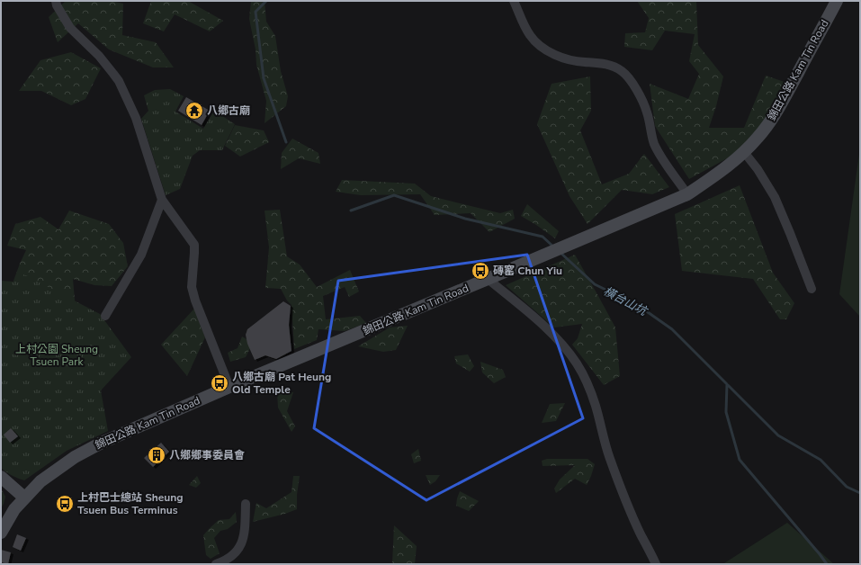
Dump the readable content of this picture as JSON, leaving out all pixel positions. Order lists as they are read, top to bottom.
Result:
{
  "streets": {
    "main road": ["錦田公路 Kam Tin Road"]
  },
  "water": ["橫台山坑"],
  "parks": ["上村公園 Sheung Tsuen Park"],
  "places": {
    "temple": ["八鄉古廟"],
    "bus stop": ["磚窰 Chun Yiu", "八鄉古廟 Pat Heung Old Temple", "上村巴士總站 Sheung Tsuen Bus Terminus"],
    "building": ["八鄉鄉事委員會"]
  }
}
